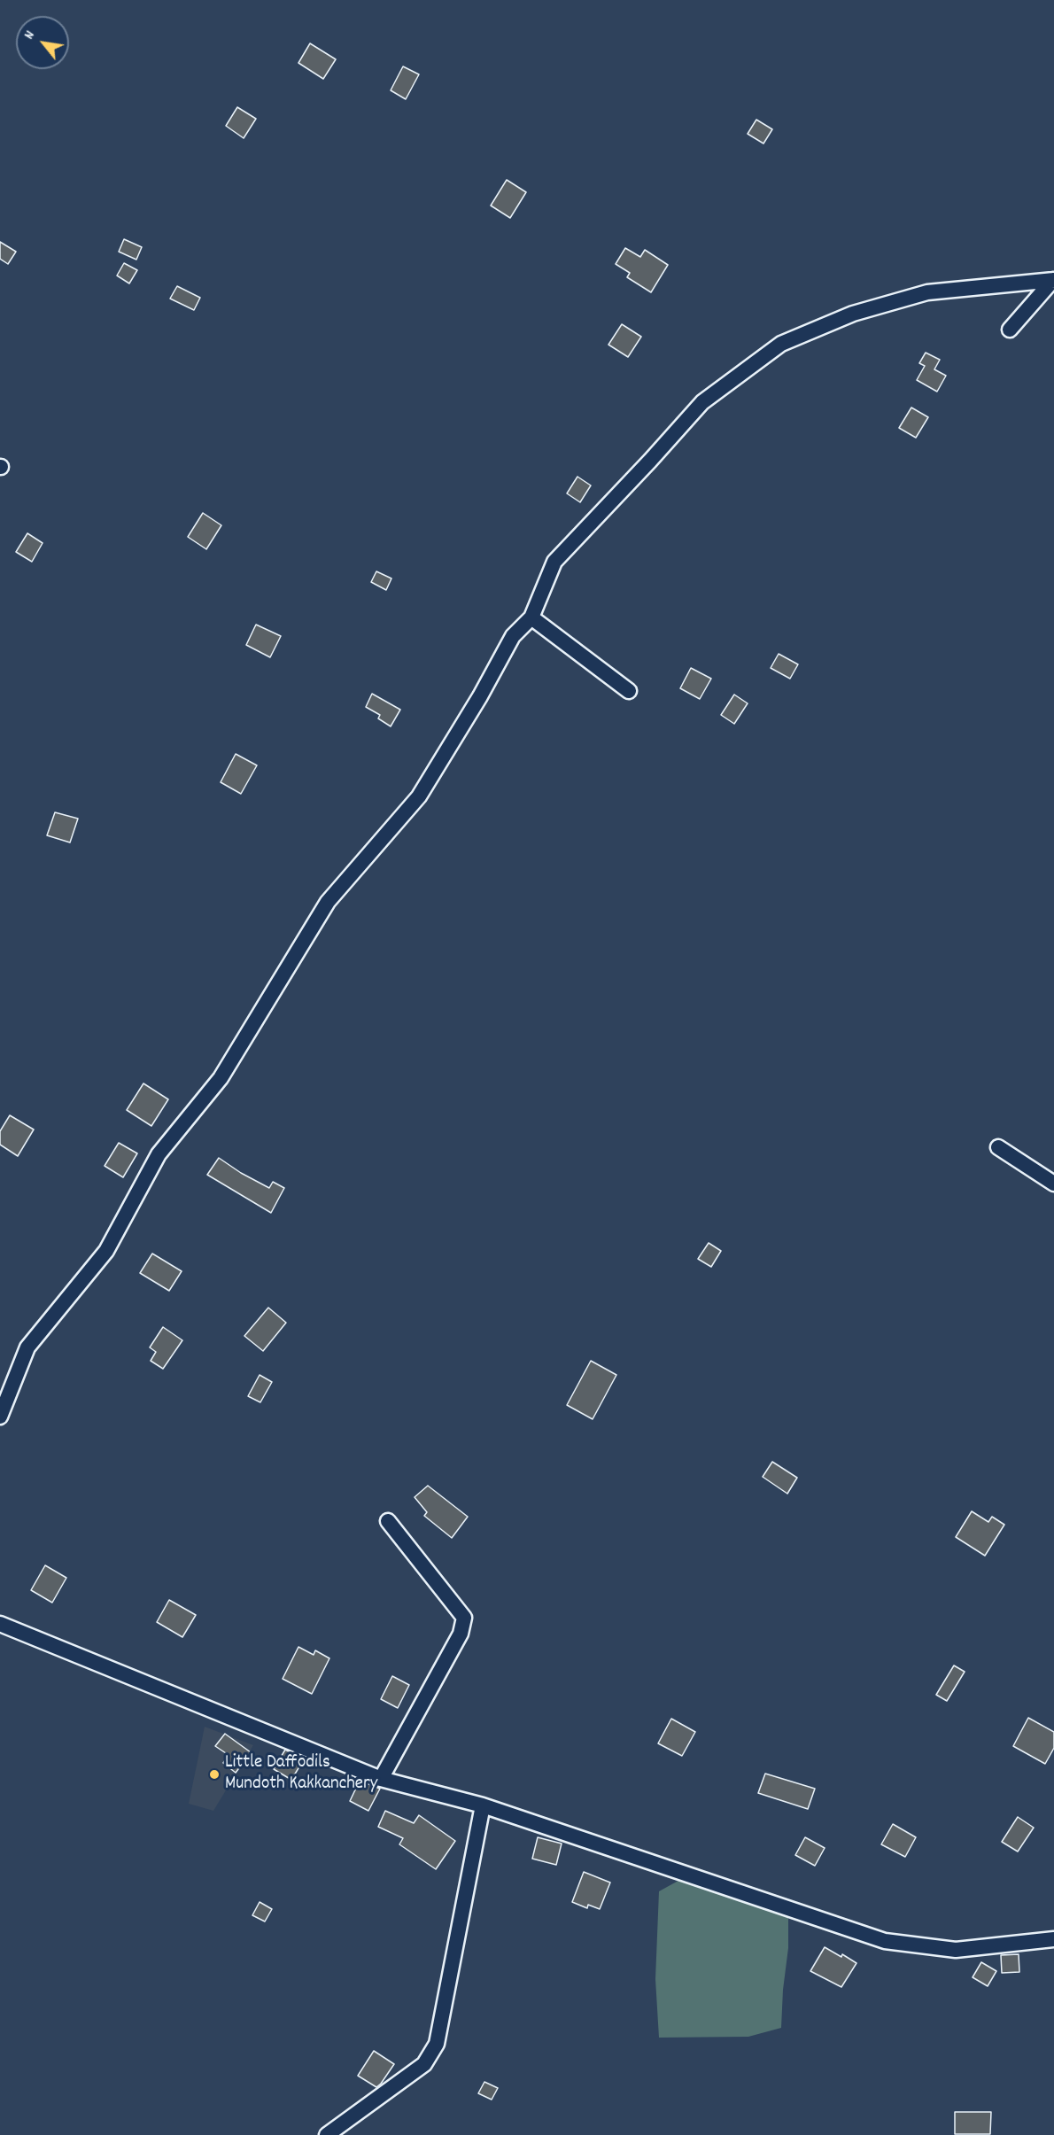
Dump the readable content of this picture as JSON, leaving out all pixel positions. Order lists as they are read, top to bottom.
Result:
{
  "places": ["Little Daffodils Mundoth Kakkanchery"],
  "north": "top left"
}
